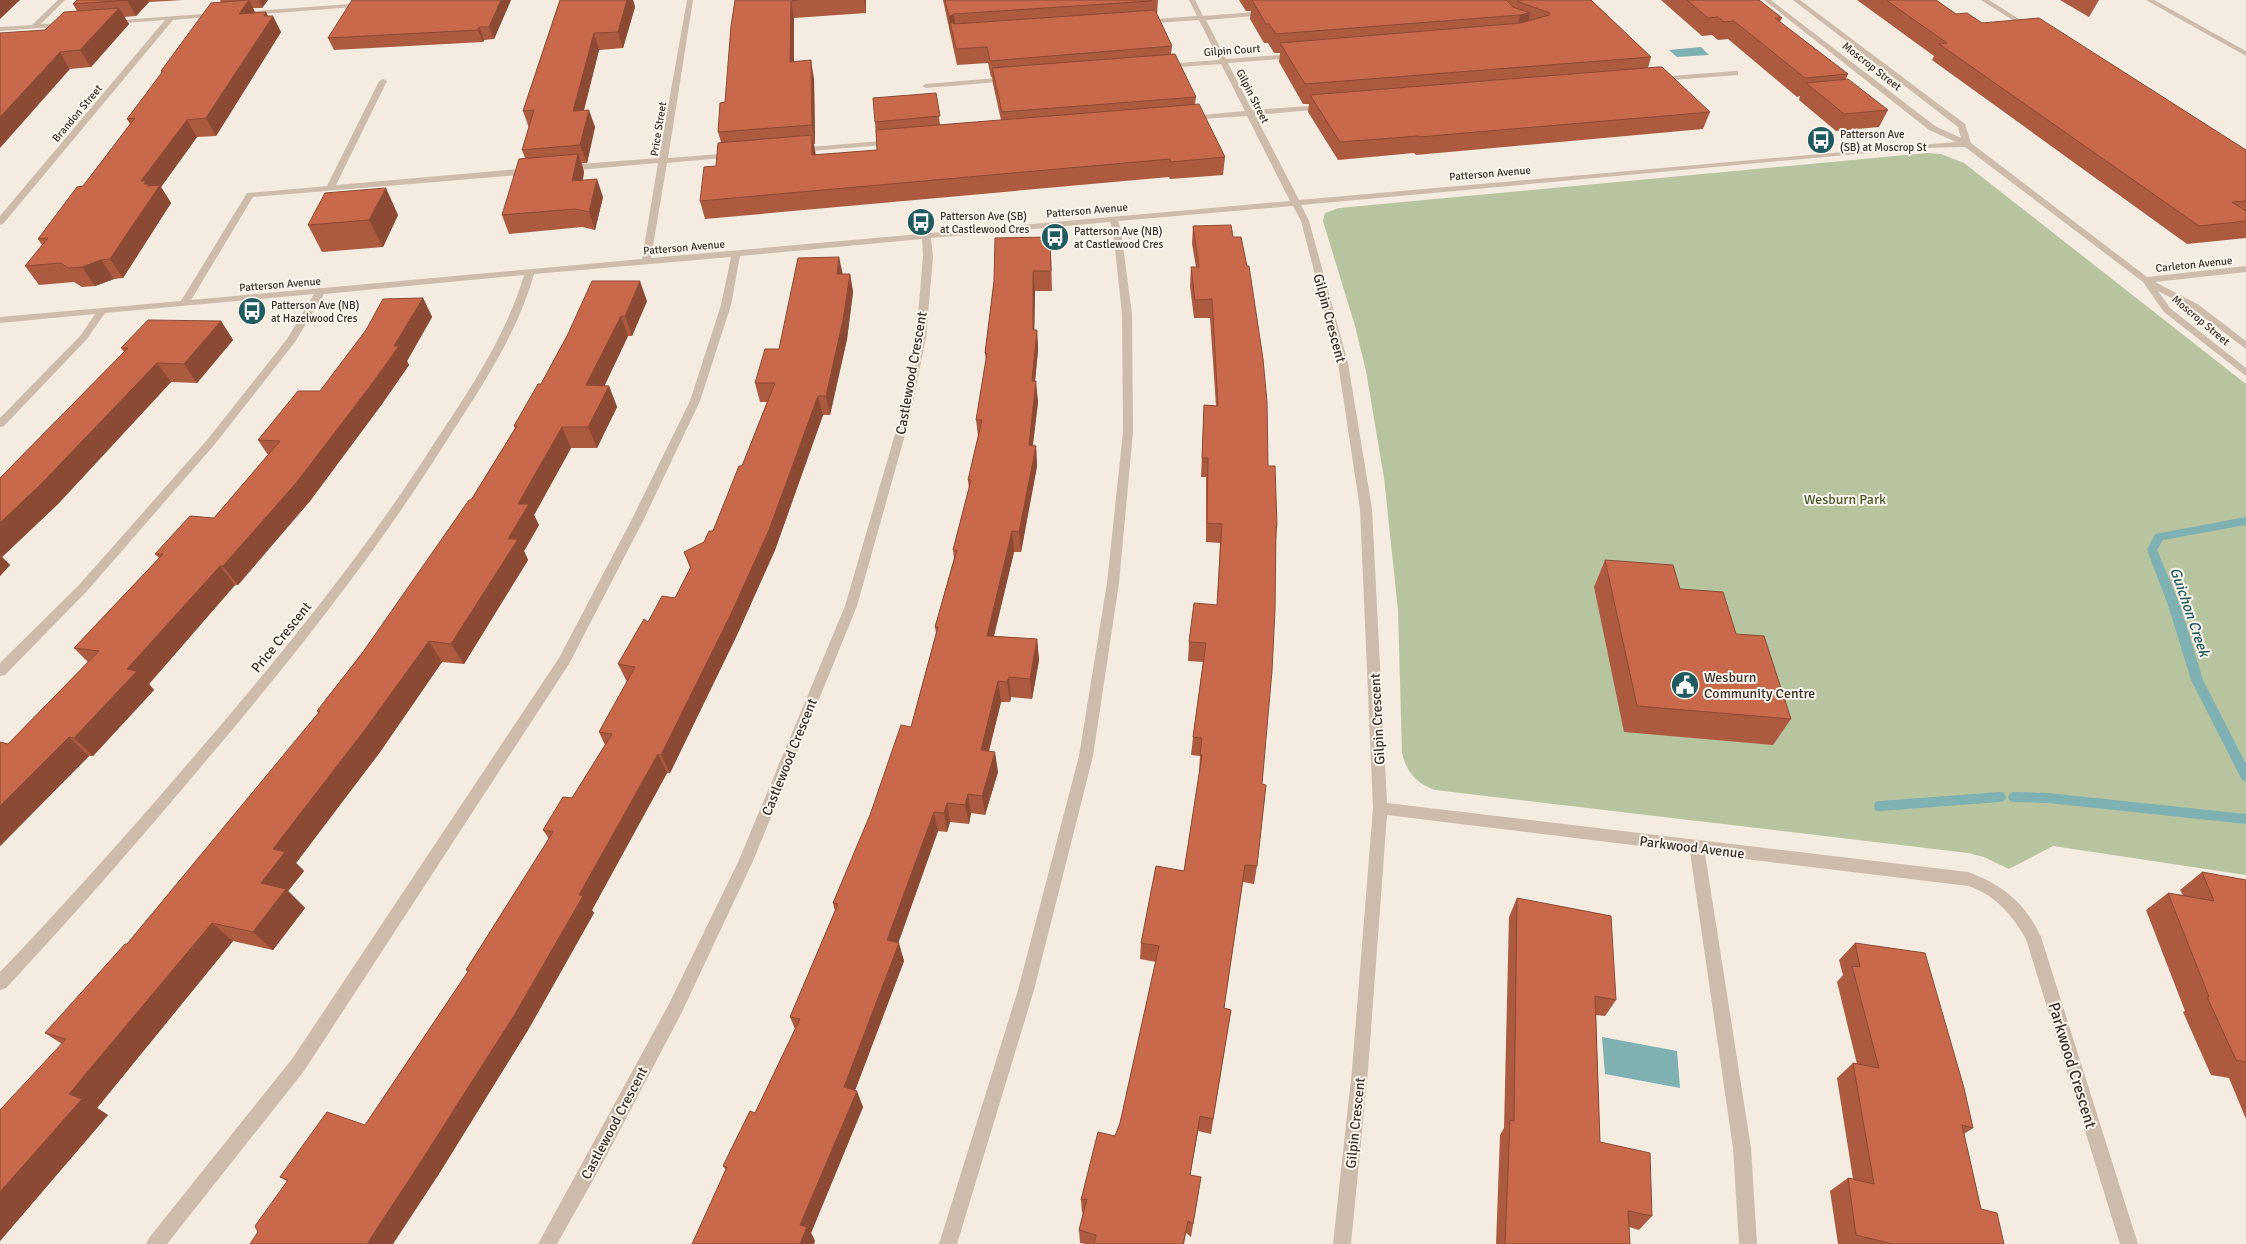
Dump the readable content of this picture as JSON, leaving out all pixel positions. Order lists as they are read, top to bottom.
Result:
{
  "streets": {
    "street": [
      "Gilpin Court",
      "Moscrop Street",
      "Gilpin Street",
      "Brandon Street",
      "Price Street",
      "Patterson Avenue",
      "Carleton Avenue",
      "Gilpin Crescent",
      "Castlewood Crescent",
      "Price Crescent",
      "Parkwood Avenue",
      "Parkwood Crescent"
    ]
  },
  "crossings": [
    ["Gilpin Court", "Gilpin Street"],
    ["Moscrop Street", "Patterson Avenue"],
    ["Moscrop Street", "Carleton Avenue"],
    ["Gilpin Street", "Patterson Avenue"],
    ["Gilpin Street", "Gilpin Crescent"],
    ["Price Street", "Patterson Avenue"],
    ["Patterson Avenue", "Gilpin Crescent"],
    ["Patterson Avenue", "Castlewood Crescent"],
    ["Patterson Avenue", "Price Crescent"],
    ["Gilpin Crescent", "Parkwood Avenue"],
    ["Parkwood Avenue", "Parkwood Crescent"]
  ],
  "water": ["Guichon Creek"],
  "parks": ["Wesburn Park"],
  "places": {
    "bus stop": [
      "Patterson Ave (SB) at Moscrop St",
      "Patterson Ave (SB) at Castlewood Cres",
      "Patterson Ave (NB) at Castlewood Cres",
      "Patterson Ave (NB) at Hazelwood Cres"
    ],
    "public building": ["Wesburn Community Centre"]
  }
}
